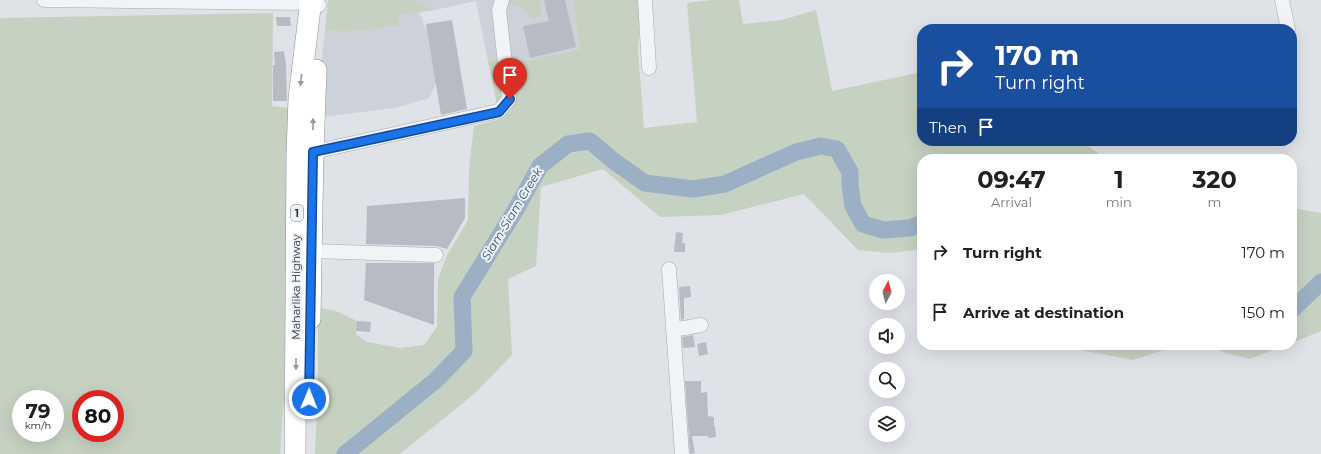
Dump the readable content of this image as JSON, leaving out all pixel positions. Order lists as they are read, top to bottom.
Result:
{
  "streets": {
    "highway": ["1", "Maharlika Highway"]
  },
  "water": ["Siam-Siam Creek"],
  "north": "top",
  "page": {
    "turn": ["170 m", "Turn right"],
    "then": "Then",
    "eta": [
      "09:47",
      "Arrival",
      "1",
      "min",
      "320",
      "m"
    ],
    "list": [
      {
        "name": "Turn right",
        "value": "170 m"
      },
      {
        "name": "Arrive at destination",
        "value": "150 m"
      }
    ],
    "speed": "79 km/h",
    "limit": "80"
  }
}
